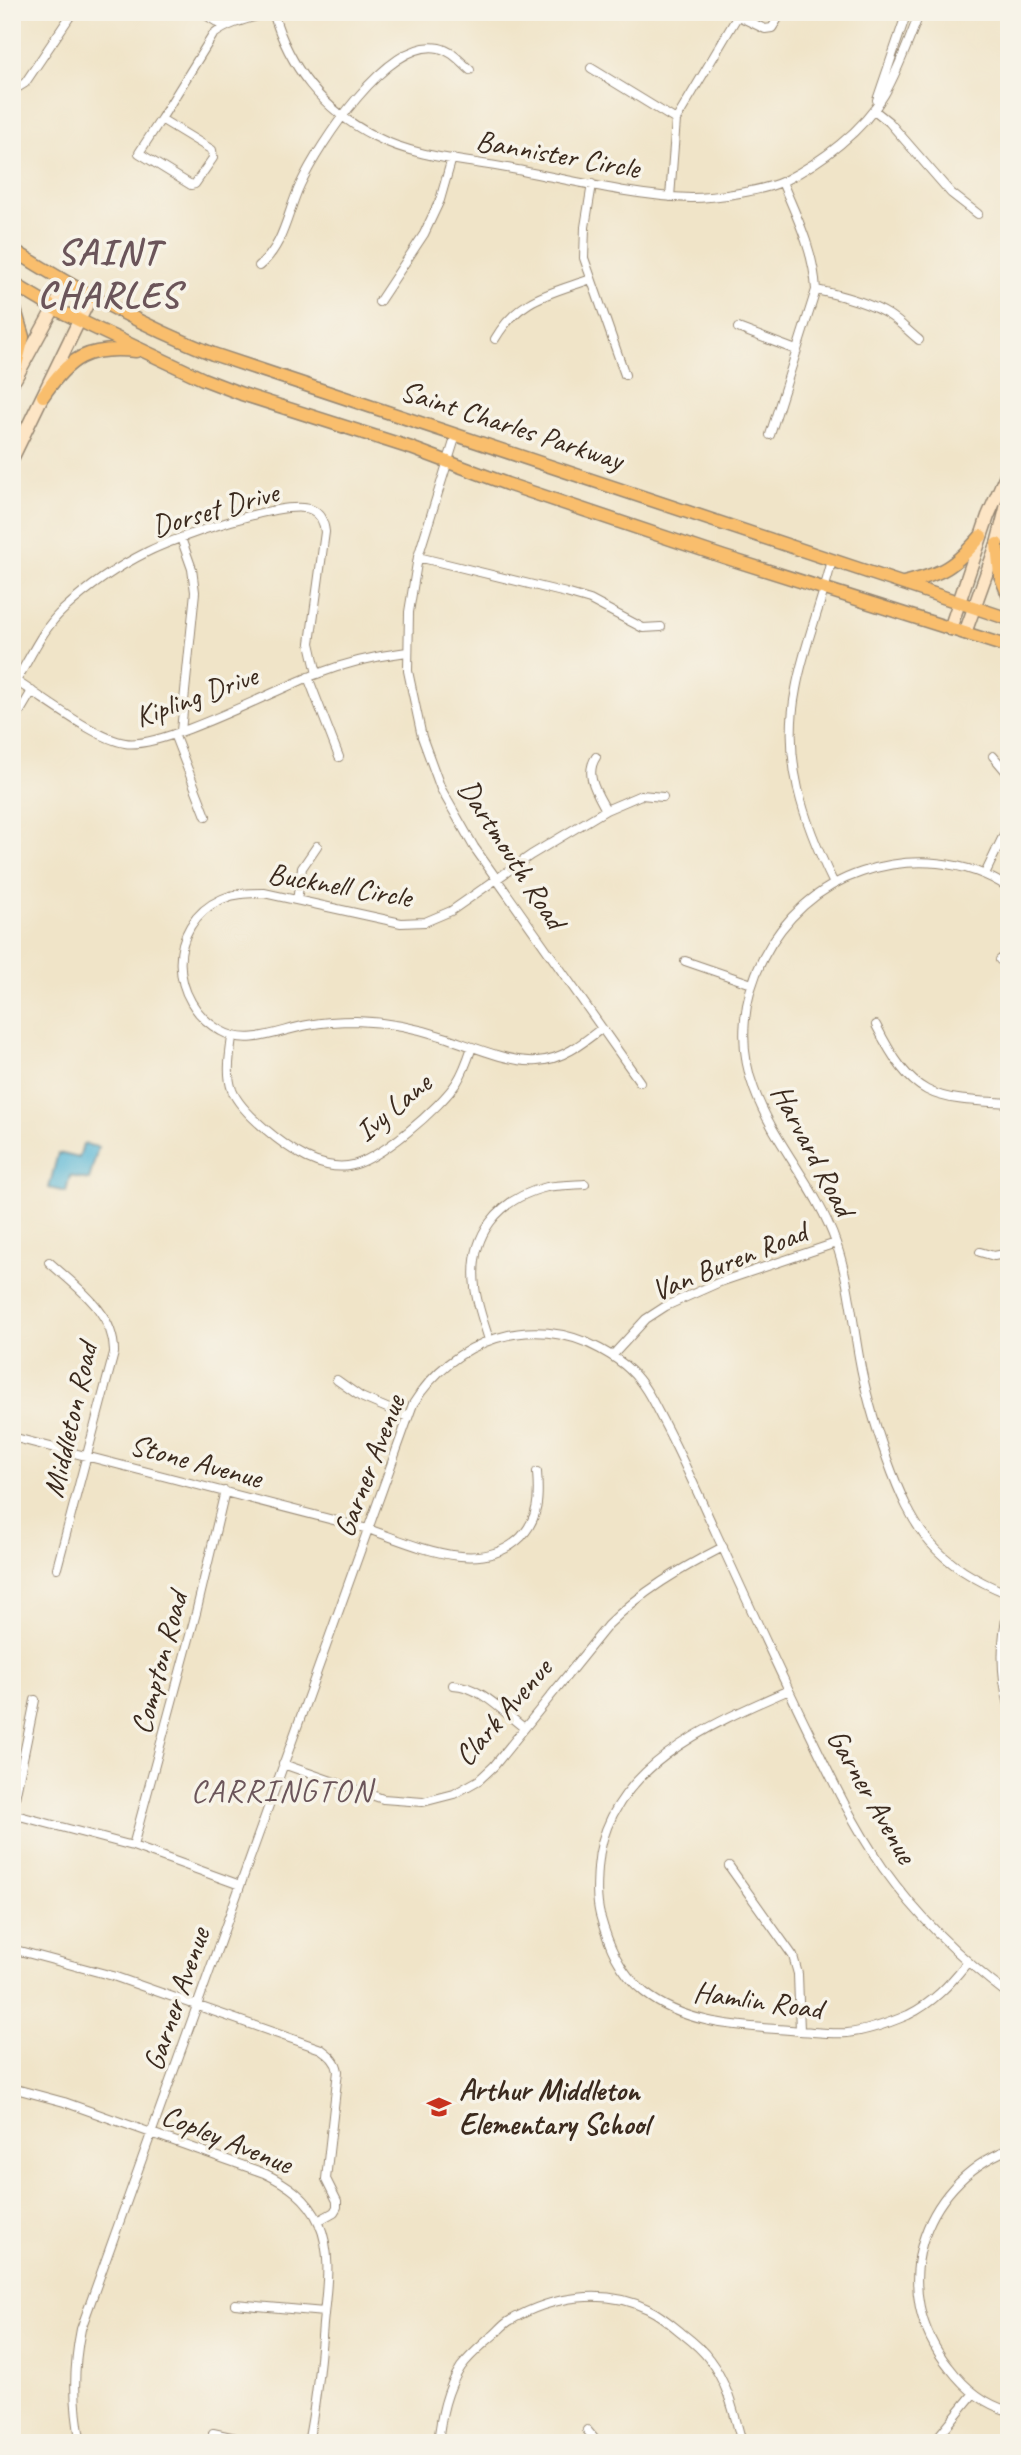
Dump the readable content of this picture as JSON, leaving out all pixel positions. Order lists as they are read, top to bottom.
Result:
{
  "streets": {
    "main road": ["Saint Charles Parkway"],
    "street": [
      "Bannister Circle",
      "Dorset Drive",
      "Kipling Drive",
      "Dartmouth Road",
      "Bucknell Circle",
      "Ivy Lane",
      "Harvard Road",
      "Van Buren Road",
      "Middleton Road",
      "Stone Avenue",
      "Garner Avenue",
      "Compton Road",
      "Clark Avenue",
      "Hamlin Road",
      "Copley Avenue"
    ]
  },
  "crossings": [
    ["Saint Charles Parkway", "Dartmouth Road"],
    ["Dorset Drive", "Kipling Drive"],
    ["Kipling Drive", "Dartmouth Road"],
    ["Dartmouth Road", "Bucknell Circle"],
    ["Bucknell Circle", "Ivy Lane"],
    ["Harvard Road", "Van Buren Road"],
    ["Van Buren Road", "Garner Avenue"],
    ["Middleton Road", "Stone Avenue"],
    ["Stone Avenue", "Garner Avenue"],
    ["Stone Avenue", "Compton Road"],
    ["Garner Avenue", "Clark Avenue"],
    ["Garner Avenue", "Hamlin Road"],
    ["Garner Avenue", "Copley Avenue"]
  ],
  "districts": ["SAINT CHARLES", "CARRINGTON"],
  "places": {
    "school or university": ["Arthur Middleton Elementary School"]
  }
}
